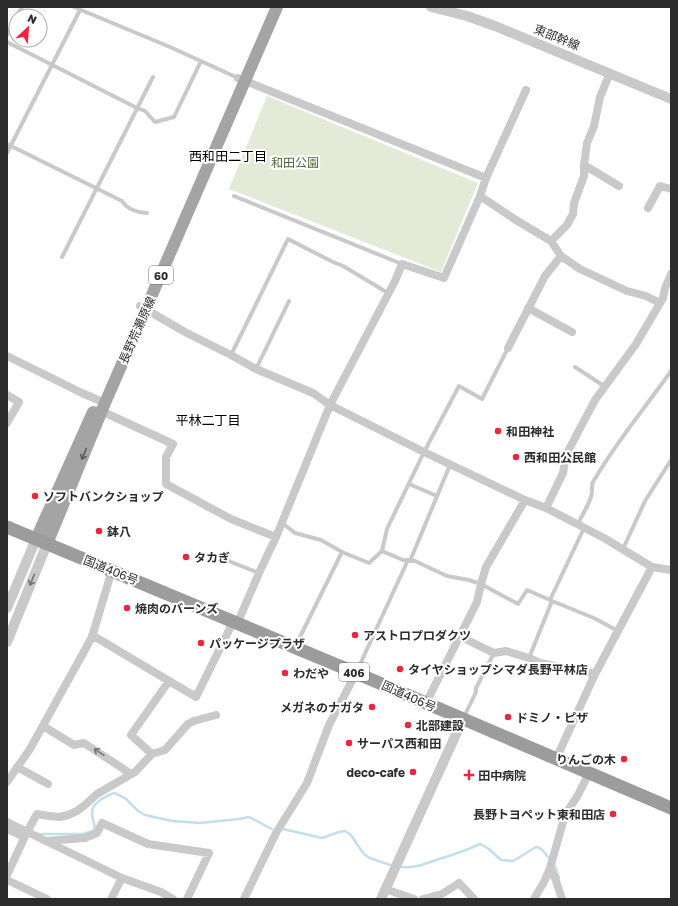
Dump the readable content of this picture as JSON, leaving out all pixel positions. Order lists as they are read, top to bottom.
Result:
{
  "streets": {
    "highway": ["国道406号", "406"],
    "main road": ["60", "長野荒瀬原線"],
    "street": ["東部幹線"]
  },
  "crossings": [
    ["長野荒瀬原線", "国道406号"],
    ["長野荒瀬原線", "406"],
    ["国道406号", "406"]
  ],
  "districts": ["西和田二丁目", "平林二丁目"],
  "parks": ["和田公園"],
  "places": {
    "other": [
      "和田神社",
      "西和田公民館",
      "ソフトバンクショップ",
      "鉢八",
      "タカぎ",
      "焼肉のバーンズ",
      "アストロプロダクツ",
      "パッケージプラザ",
      "タイヤショップシマダ長野平林店",
      "わだや",
      "メガネのナガタ",
      "ドミノ・ピザ",
      "北部建設",
      "サーパス西和田",
      "りんごの木",
      "deco-cafe",
      "長野トヨペット東和田店"
    ],
    "health": ["田中病院"]
  },
  "north": "top right"
}
